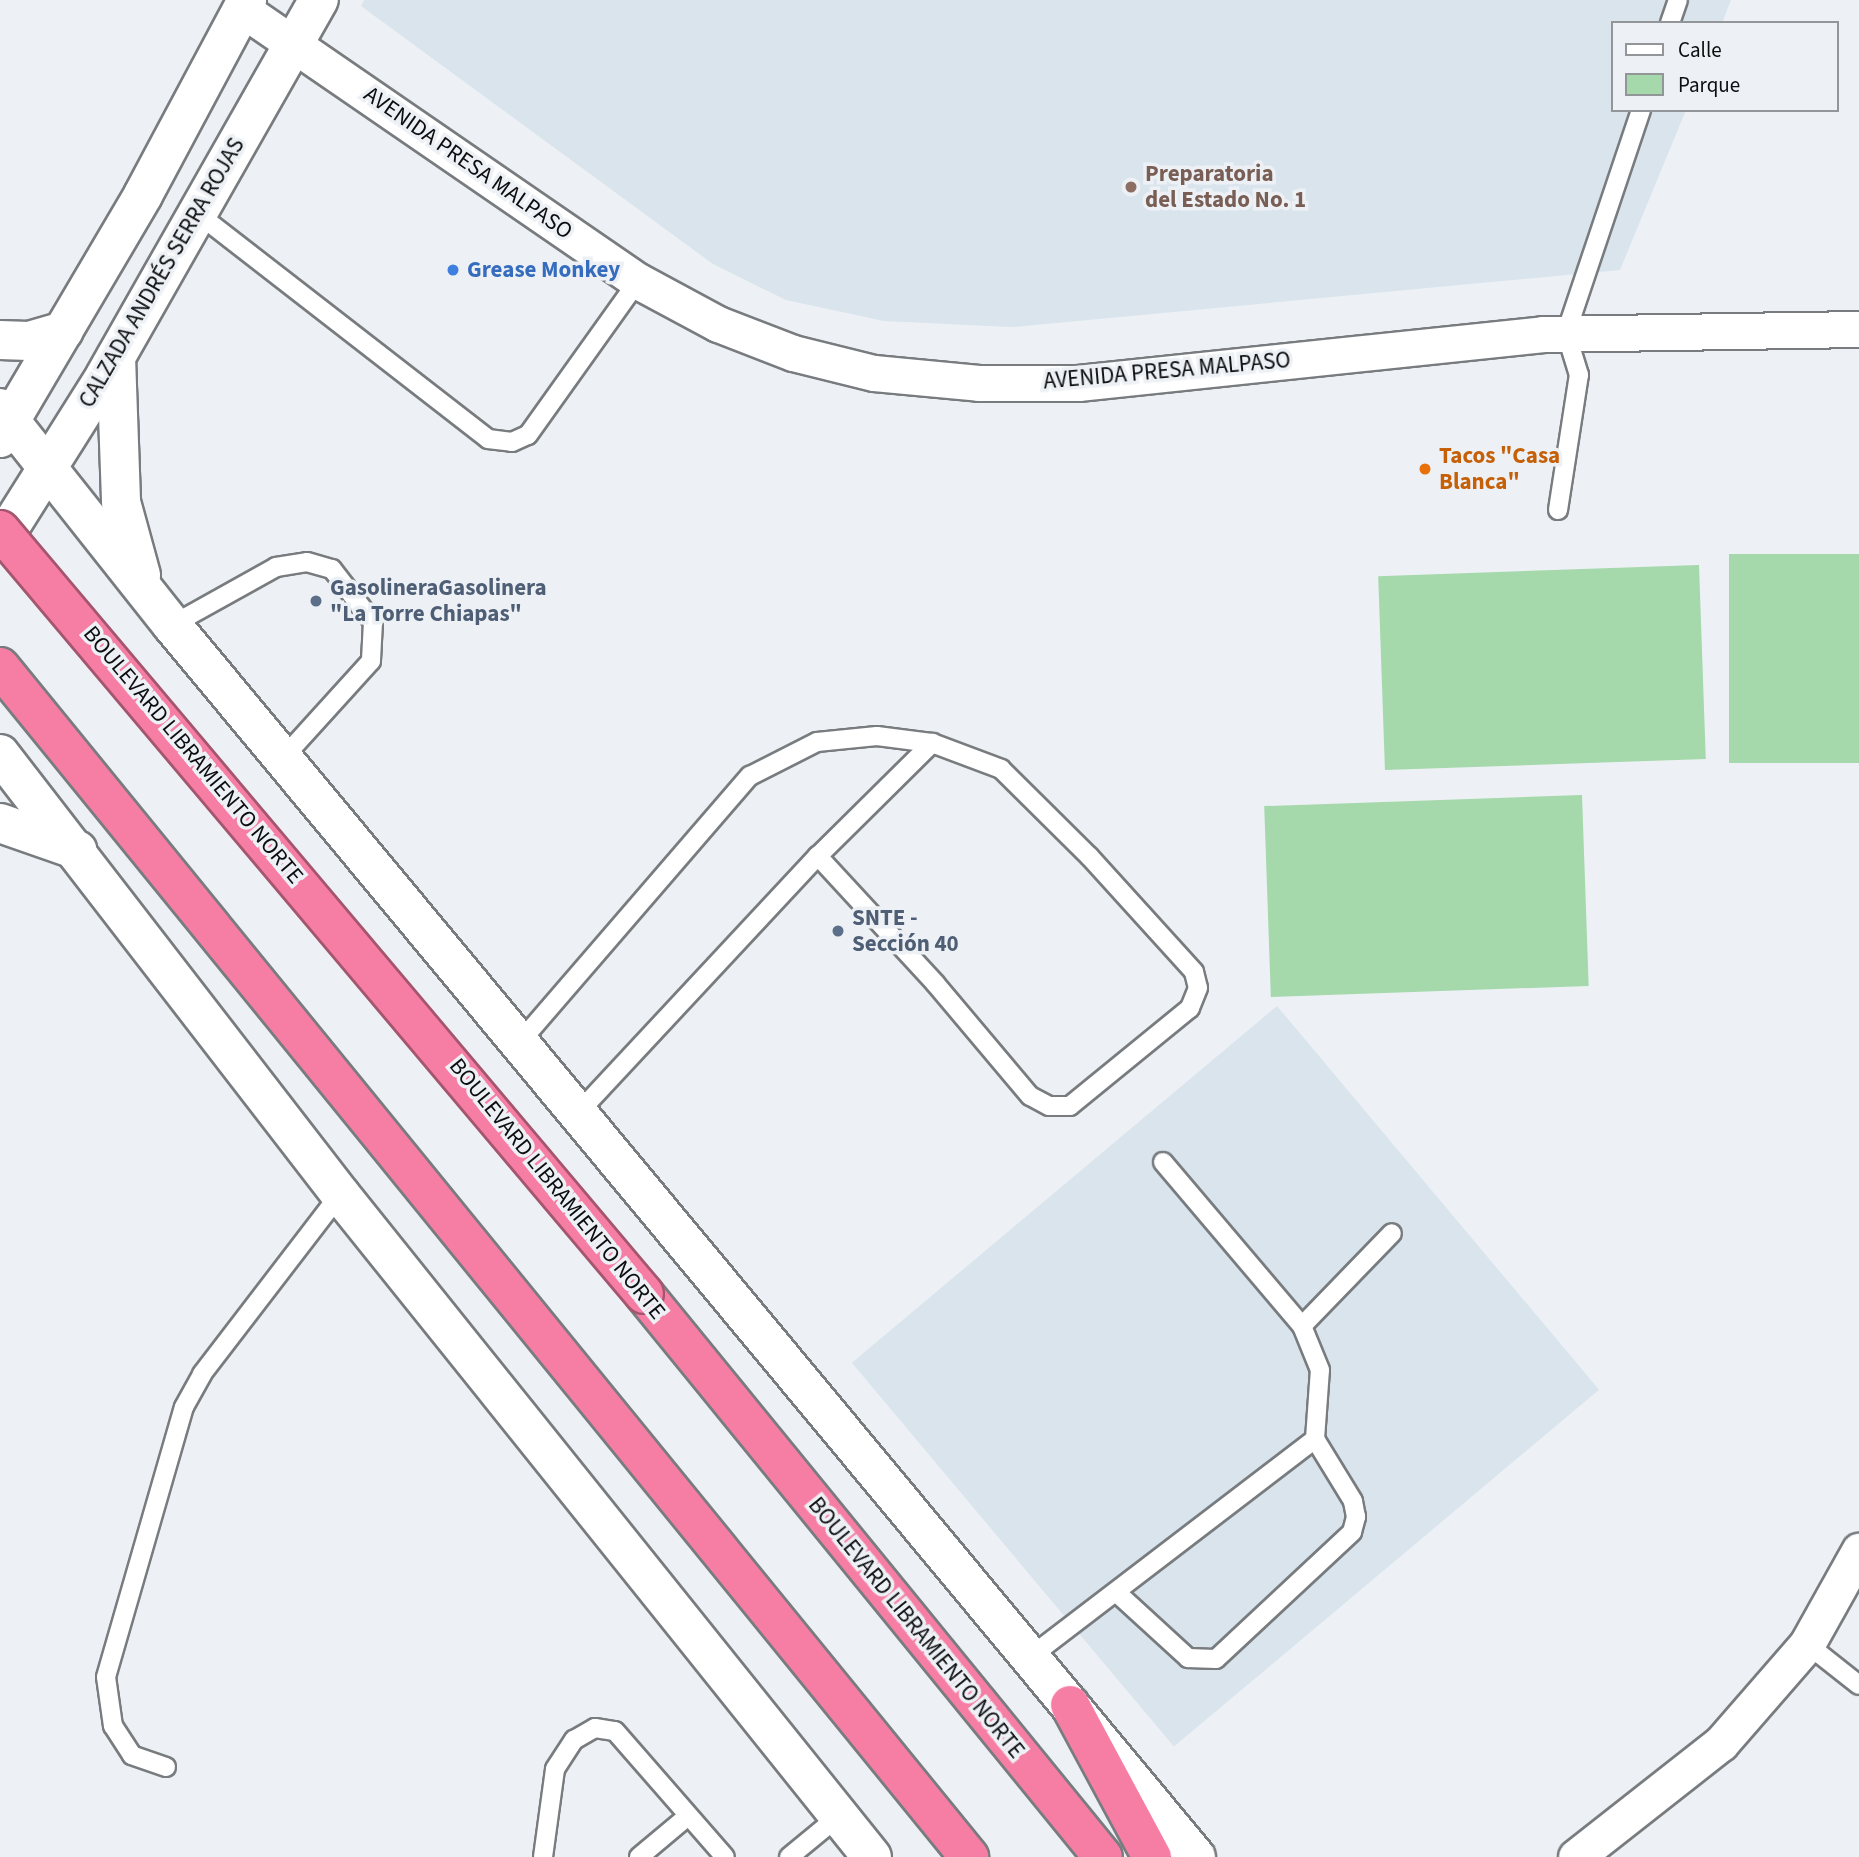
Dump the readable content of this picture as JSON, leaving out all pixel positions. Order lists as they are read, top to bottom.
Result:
{
  "streets": {
    "highway": ["BOULEVARD LIBRAMIENTO NORTE"],
    "street": ["AVENIDA PRESA MALPASO", "CALZADA ANDRÉS SERRA ROJAS"]
  },
  "crossings": [
    ["AVENIDA PRESA MALPASO", "CALZADA ANDRÉS SERRA ROJAS"]
  ],
  "places": [
    "Preparatoria del Estado No. 1",
    "Grease Monkey",
    "Tacos \"Casa Blanca\"",
    "GasolineraGasolinera \"La Torre Chiapas\"",
    "SNTE - Sección 40"
  ],
  "legend": ["Calle", "Parque"]
}
